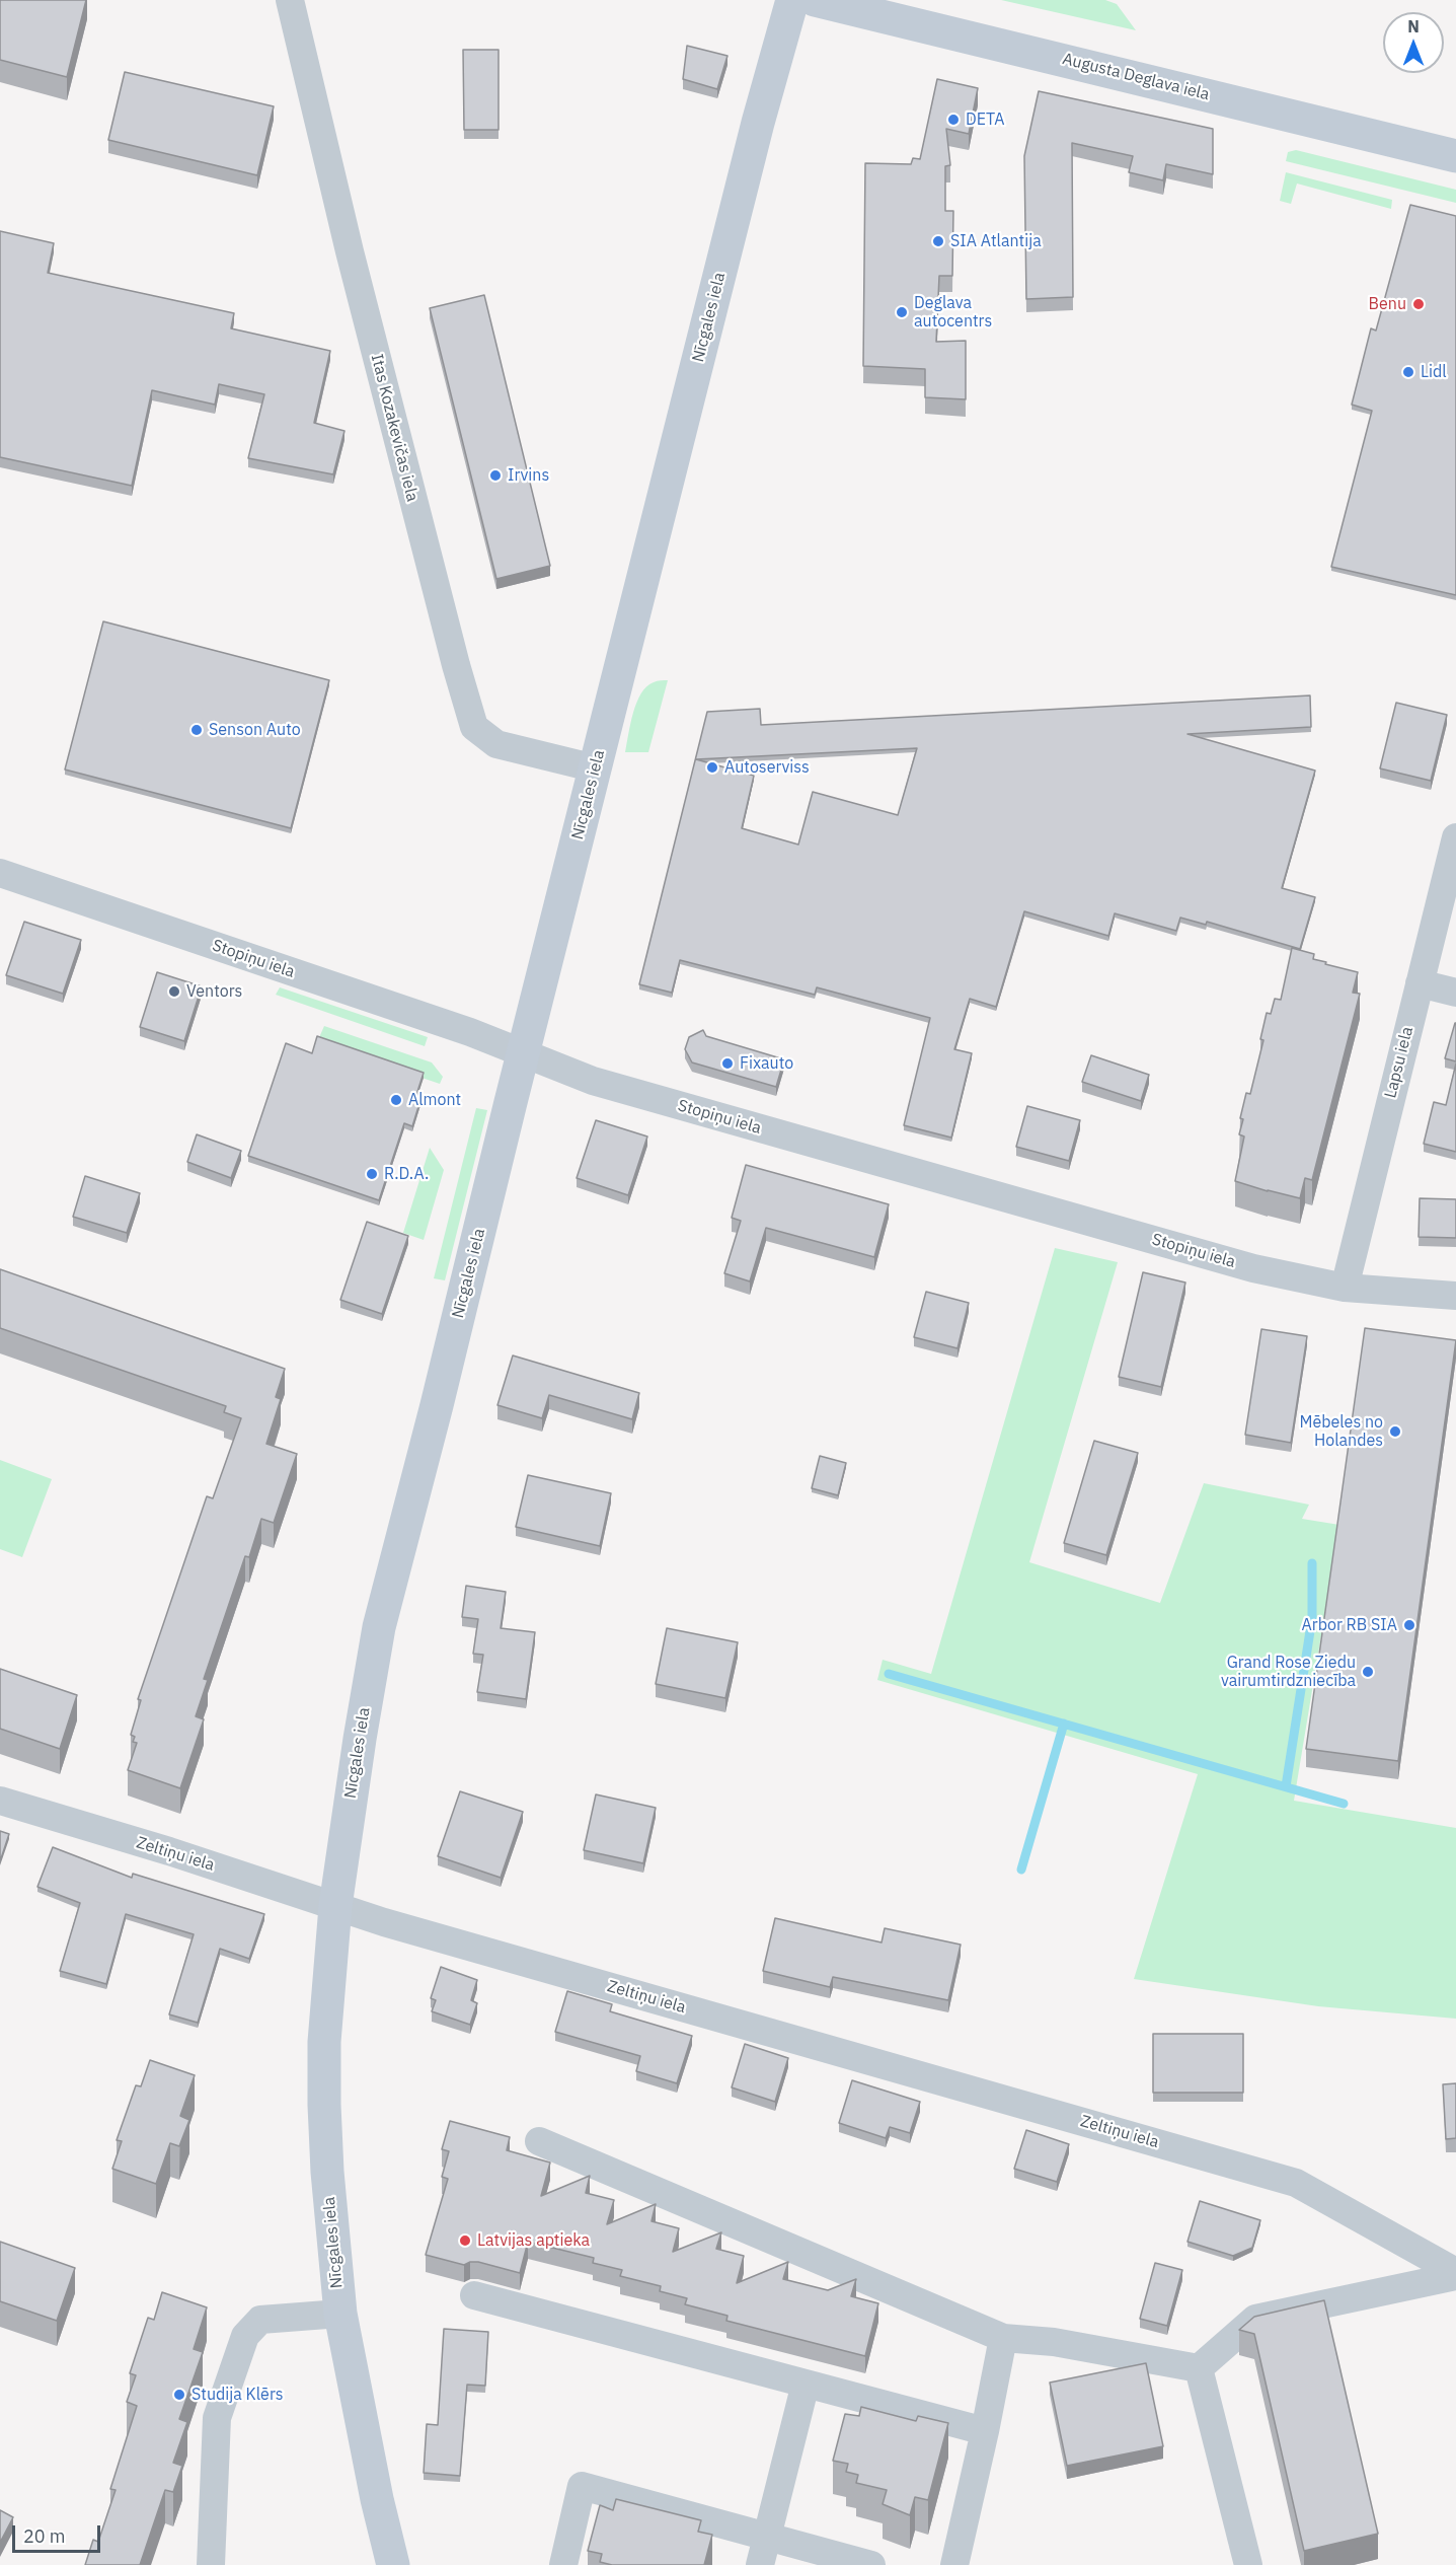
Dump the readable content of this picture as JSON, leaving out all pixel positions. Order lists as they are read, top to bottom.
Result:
{
  "streets": {
    "street": [
      "Augusta Deglava iela",
      "Nīcgales iela",
      "Itas Kozakevičas iela",
      "Stopiņu iela",
      "Lapsu iela",
      "Zeltiņu iela"
    ]
  },
  "crossings": [
    ["Nīcgales iela", "Itas Kozakevičas iela"],
    ["Nīcgales iela", "Stopiņu iela"],
    ["Nīcgales iela", "Zeltiņu iela"],
    ["Stopiņu iela", "Lapsu iela"]
  ],
  "places": [
    "DETA",
    "SIA Atlantija",
    "Benu",
    "Deglava autocentrs",
    "Lidl",
    "Irvins",
    "Senson Auto",
    "Autoserviss",
    "Ventors",
    "Fixauto",
    "Almont",
    "R.D.A.",
    "Mēbeles no Holandes",
    "Arbor RB SIA",
    "Grand Rose Ziedu vairumtirdzniecība",
    "Latvijas aptieka",
    "Studija Klērs"
  ],
  "scale_bar": "20 m",
  "north": "top"
}
